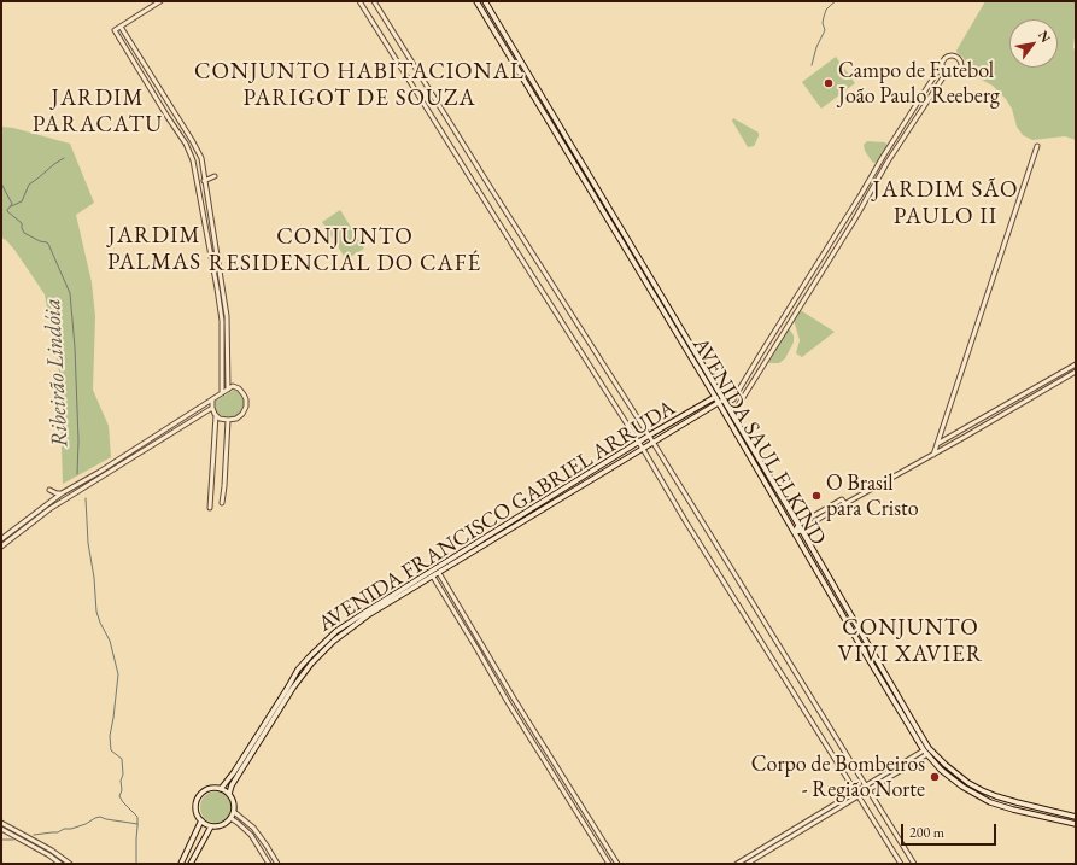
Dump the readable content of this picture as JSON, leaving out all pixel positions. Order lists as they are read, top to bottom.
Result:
{
  "streets": {
    "main road": ["AVENIDA SAUL ELKIND", "AVENIDA FRANCISCO GABRIEL ARRUDA"]
  },
  "crossings": [
    ["AVENIDA SAUL ELKIND", "AVENIDA FRANCISCO GABRIEL ARRUDA"]
  ],
  "districts": [
    "CONJUNTO HABITACIONAL PARIGOT DE SOUZA",
    "JARDIM PARACATU",
    "JARDIM SÃO PAULO II",
    "JARDIM PALMAS",
    "CONJUNTO RESIDENCIAL DO CAFÉ",
    "CONJUNTO VIVI XAVIER"
  ],
  "water": ["Ribeirão Lindóia"],
  "places": ["Campo de Futebol João Paulo Reeberg", "O Brasil para Cristo", "Corpo de Bombeiros - Região Norte"],
  "scale_bar": "200 m",
  "north": "top right"
}
